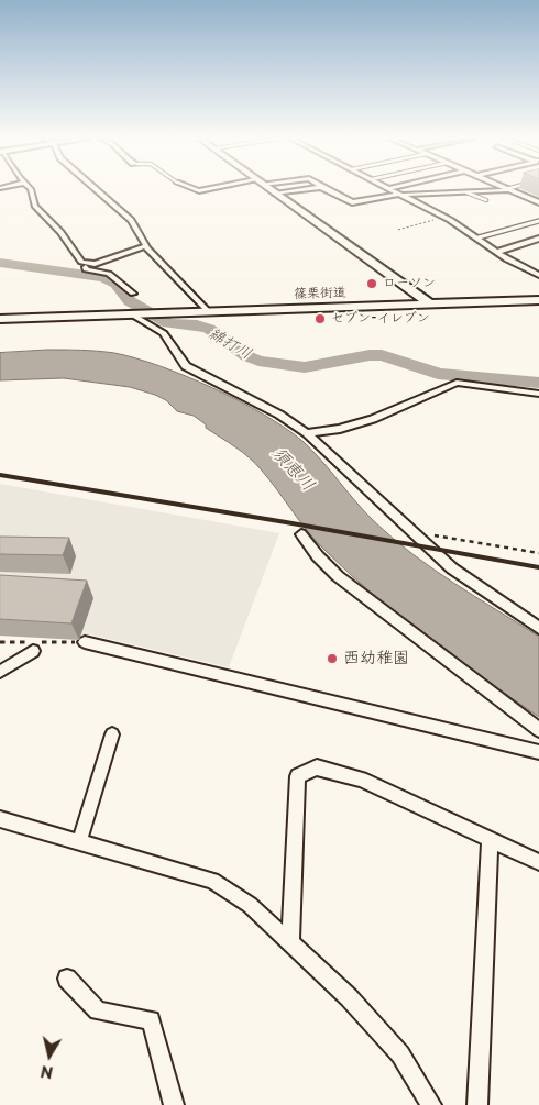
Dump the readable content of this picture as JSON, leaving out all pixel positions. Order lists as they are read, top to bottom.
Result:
{
  "streets": {
    "street": ["篠栗街道"]
  },
  "water": ["綿打川", "須恵川"],
  "places": ["ローソン", "セブン-イレブン", "西幼稚園"],
  "north": "bottom"
}
